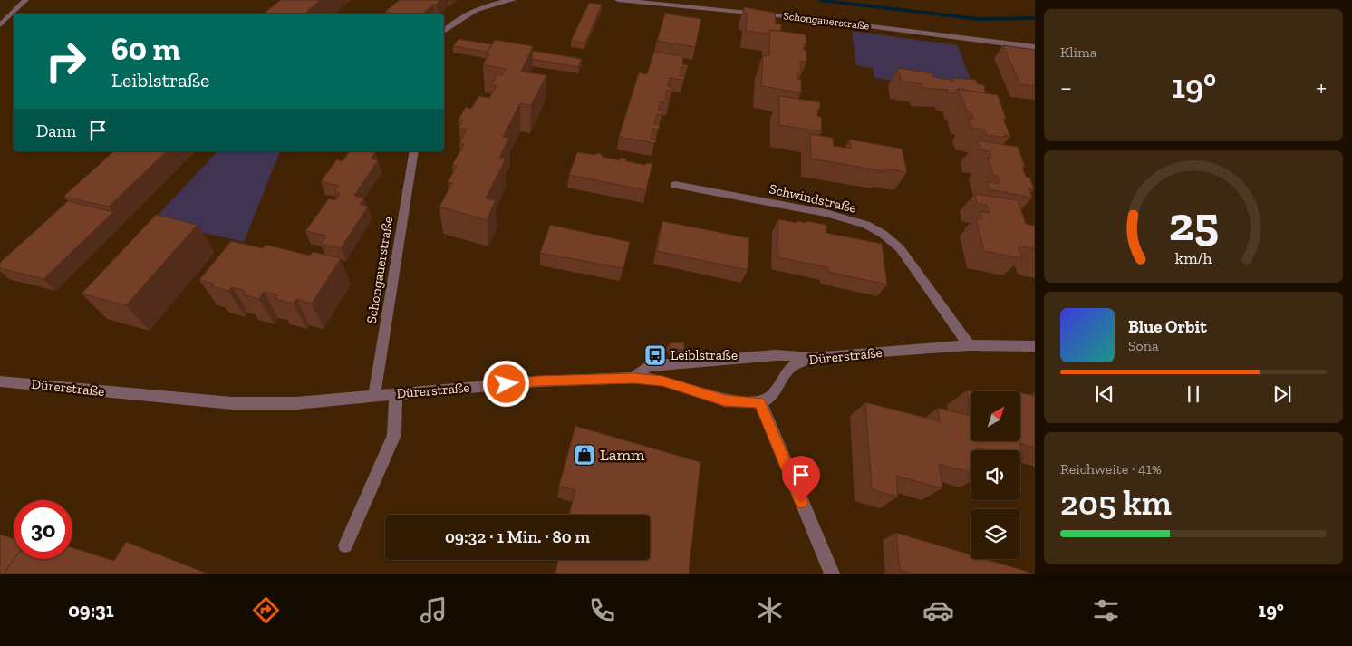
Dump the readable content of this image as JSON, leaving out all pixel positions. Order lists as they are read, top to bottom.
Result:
{
  "streets": {
    "street": ["Schongauerstraße", "Schwindstraße", "Dürerstraße"]
  },
  "crossings": [
    ["Schongauerstraße", "Dürerstraße"],
    ["Schwindstraße", "Dürerstraße"]
  ],
  "places": {
    "bus stop": ["Leiblstraße"],
    "shop": ["Lamm"]
  },
  "north": "top right",
  "page": {
    "tile": [
      "Klima",
      ["Reichweite · 41%", "205 km"]
    ],
    "turn": ["60 m", "Leiblstraße"],
    "heat": ["−", "19°", "+"],
    "then": "Dann",
    "song": ["Blue Orbit", "Sona"],
    "limit": "30",
    "trip": "09:32 · 1 Min. · 80 m",
    "tabs": ["09:31", "19°"],
    "gauge": ["25", "km/h"]
  }
}
